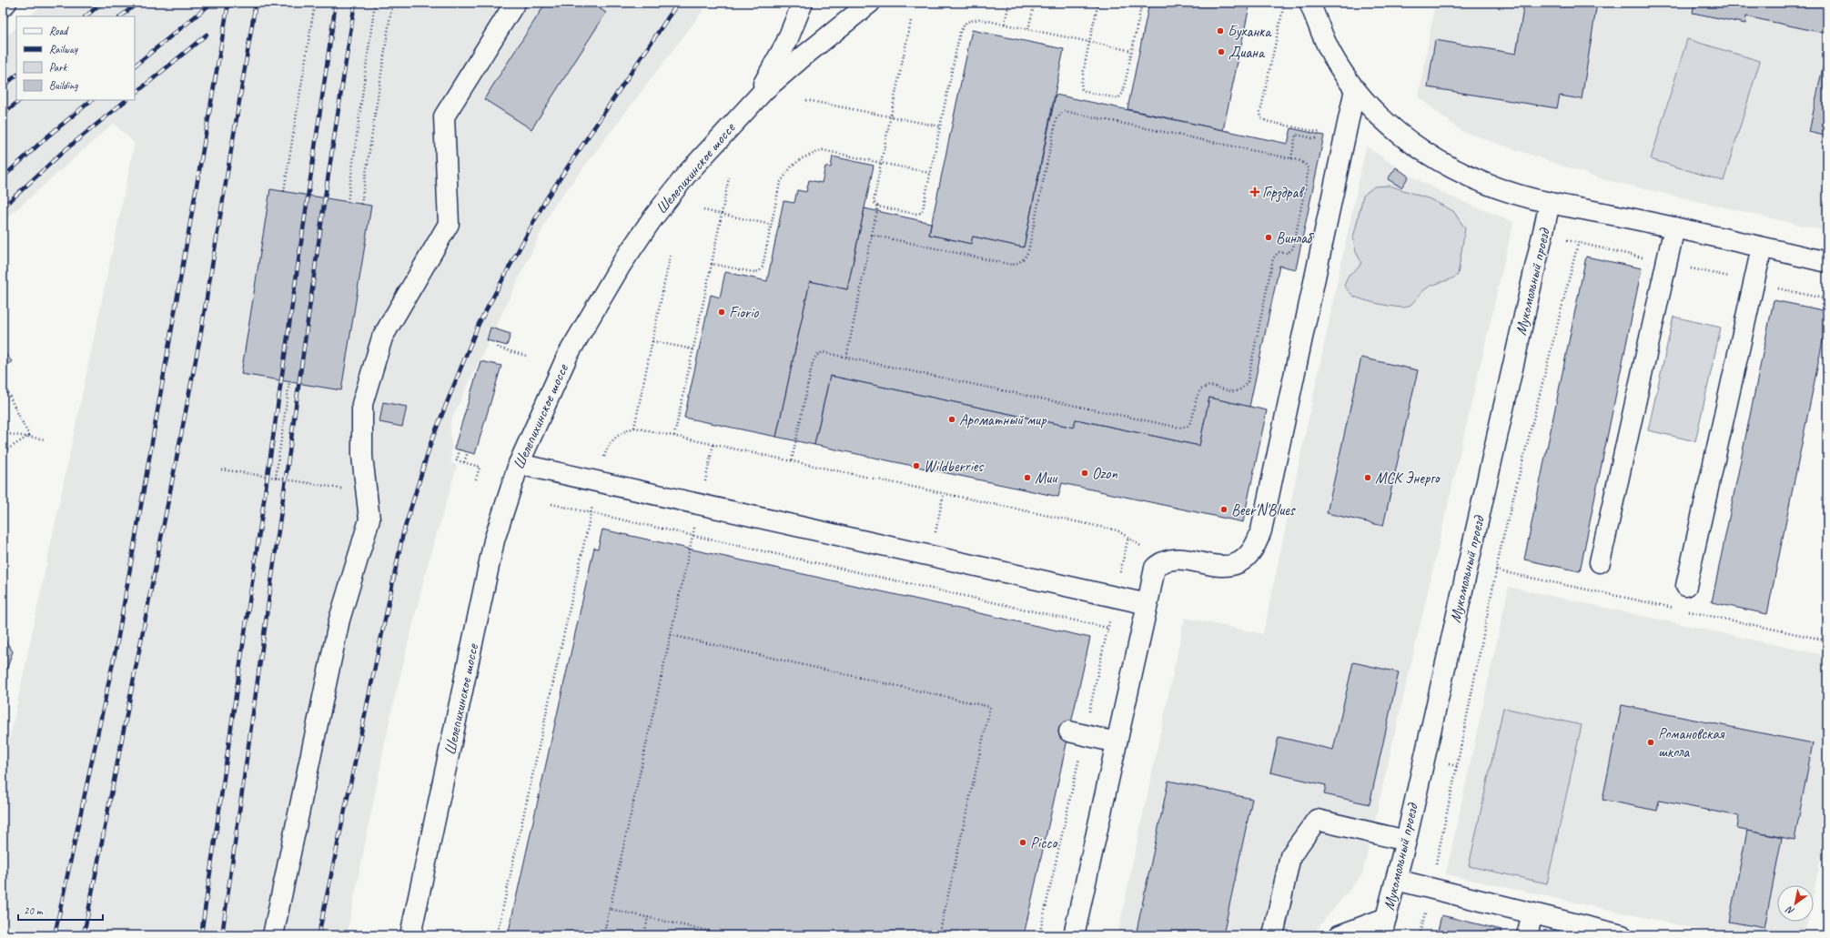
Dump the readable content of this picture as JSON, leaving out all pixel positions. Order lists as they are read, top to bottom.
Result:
{
  "streets": {
    "street": ["Шелепихинское шоссе", "Мукомольный проезд"]
  },
  "places": {
    "other": [
      "Буханка",
      "Диана",
      "Винлаб",
      "Fiorio",
      "Ароматный мир",
      "Wildberries",
      "Ozon",
      "Muu",
      "МСК Энерго",
      "Beer'N'Blues",
      "Романовская школа",
      "Picco"
    ],
    "health": ["Горздрав"]
  },
  "legend": [
    "Road",
    "Railway",
    "Park",
    "Building"
  ],
  "scale_bar": "20 m",
  "north": "bottom left"
}
